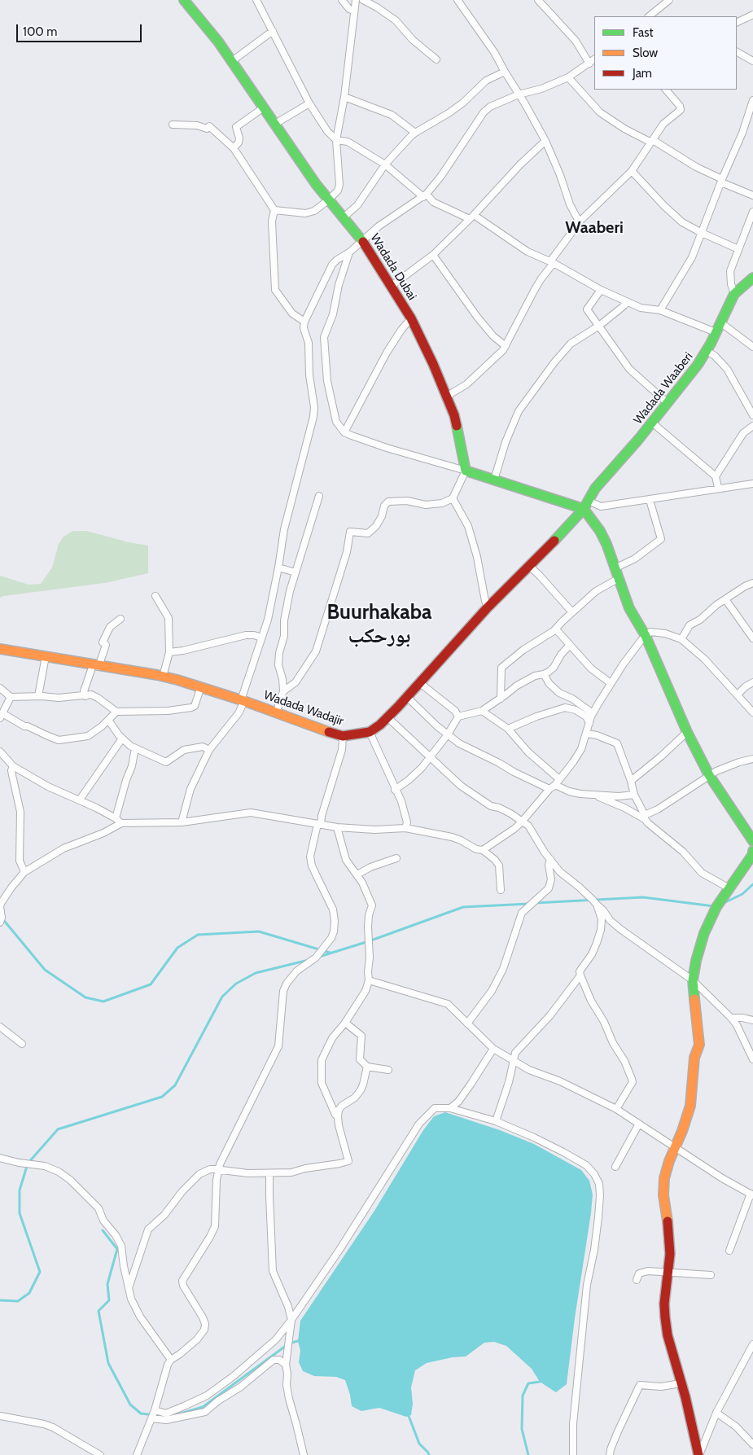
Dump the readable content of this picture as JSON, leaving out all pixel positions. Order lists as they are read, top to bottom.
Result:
{
  "streets": {
    "street": ["Wadada Dubai", "Wadada Waaberi", "Wadada Wadajir"]
  },
  "districts": ["Waaberi", "Buurhakaba بورحكب"],
  "legend": ["Fast", "Slow", "Jam"],
  "scale_bar": "100 m"
}
